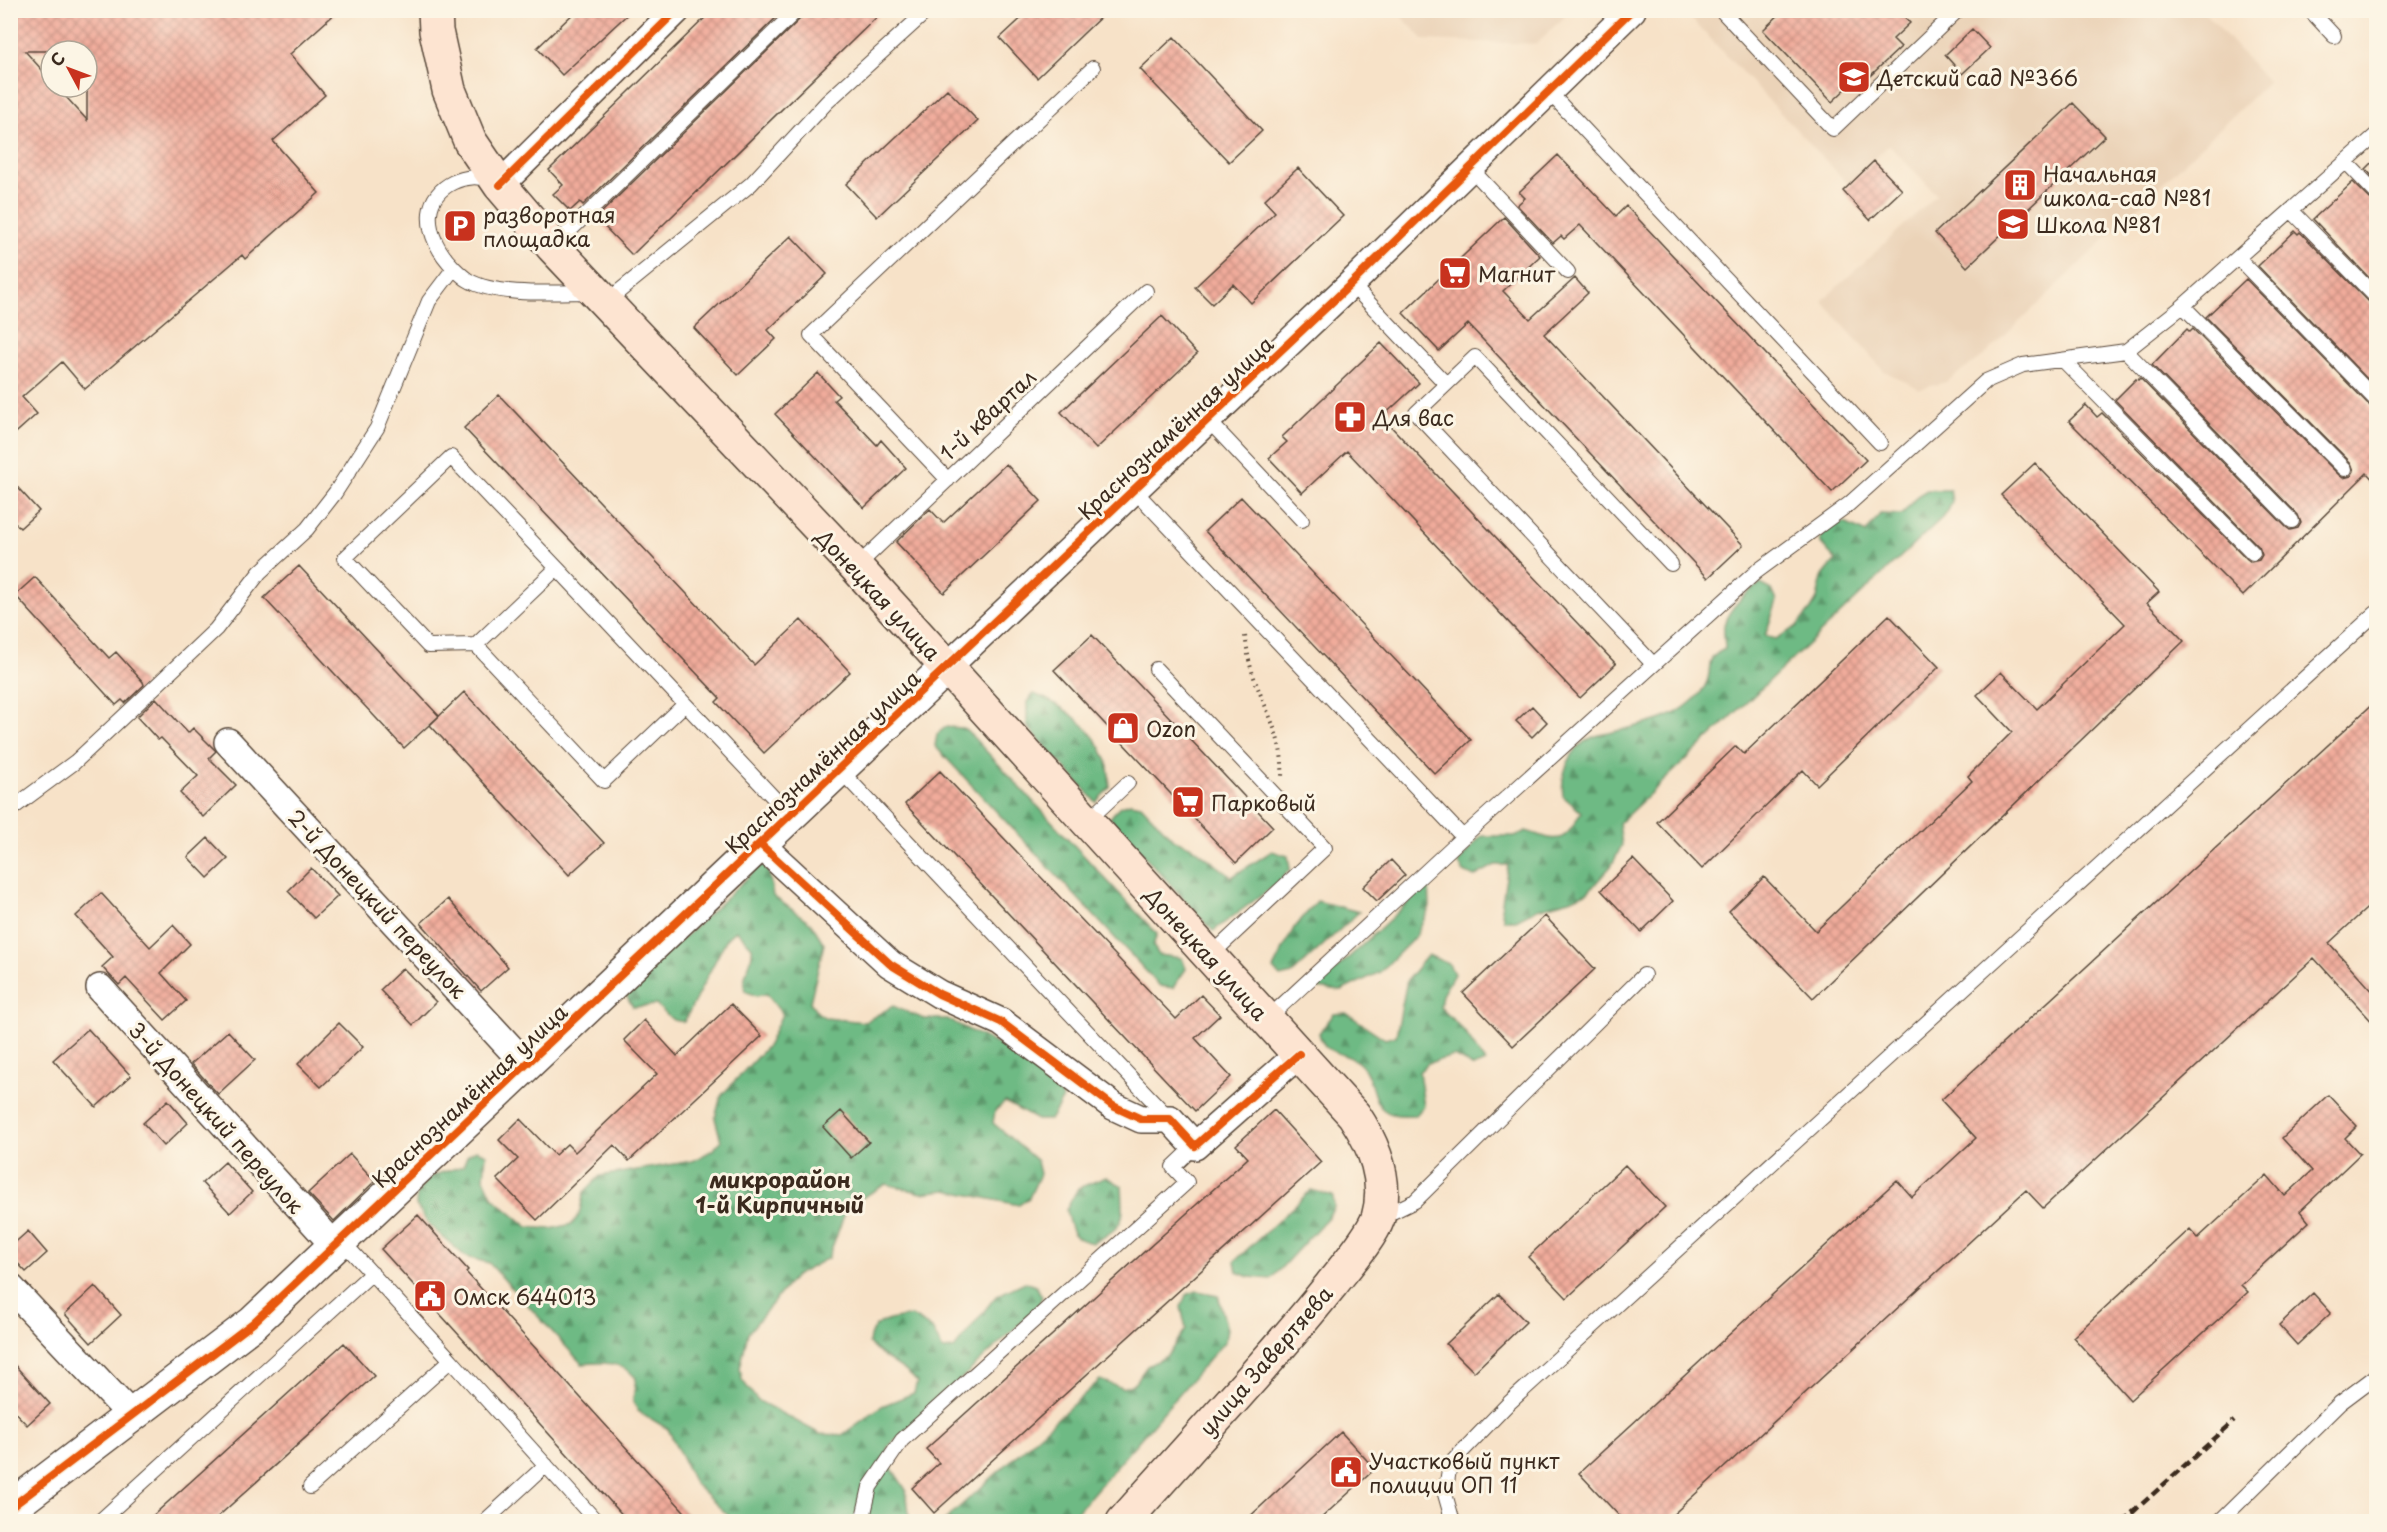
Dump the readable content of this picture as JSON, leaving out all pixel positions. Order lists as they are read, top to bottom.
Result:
{
  "streets": {
    "main road": ["Донецкая улица", "улица Завертяева"],
    "street": ["Краснознамённая улица", "2-й Донецкий переулок", "3-й Донецкий переулок"],
    "lane": ["1-й квартал"]
  },
  "crossings": [
    ["1-й квартал", "Донецкая улица"],
    ["Краснознамённая улица", "Донецкая улица"],
    ["Краснознамённая улица", "2-й Донецкий переулок"],
    ["Краснознамённая улица", "3-й Донецкий переулок"],
    ["Донецкая улица", "улица Завертяева"]
  ],
  "districts": ["микрорайон 1-й Кирпичный"],
  "places": {
    "school or university": ["Детский сад №366", "Школа №81"],
    "building": ["Начальная школа-сад №81"],
    "parking": ["разворотная площадка"],
    "supermarket": ["Магнит", "Парковый"],
    "pharmacy": ["Для вас"],
    "shop": ["Ozon"],
    "public building": ["Омск 644013", "Участковый пункт полиции ОП 11"]
  },
  "north": "top left"
}
